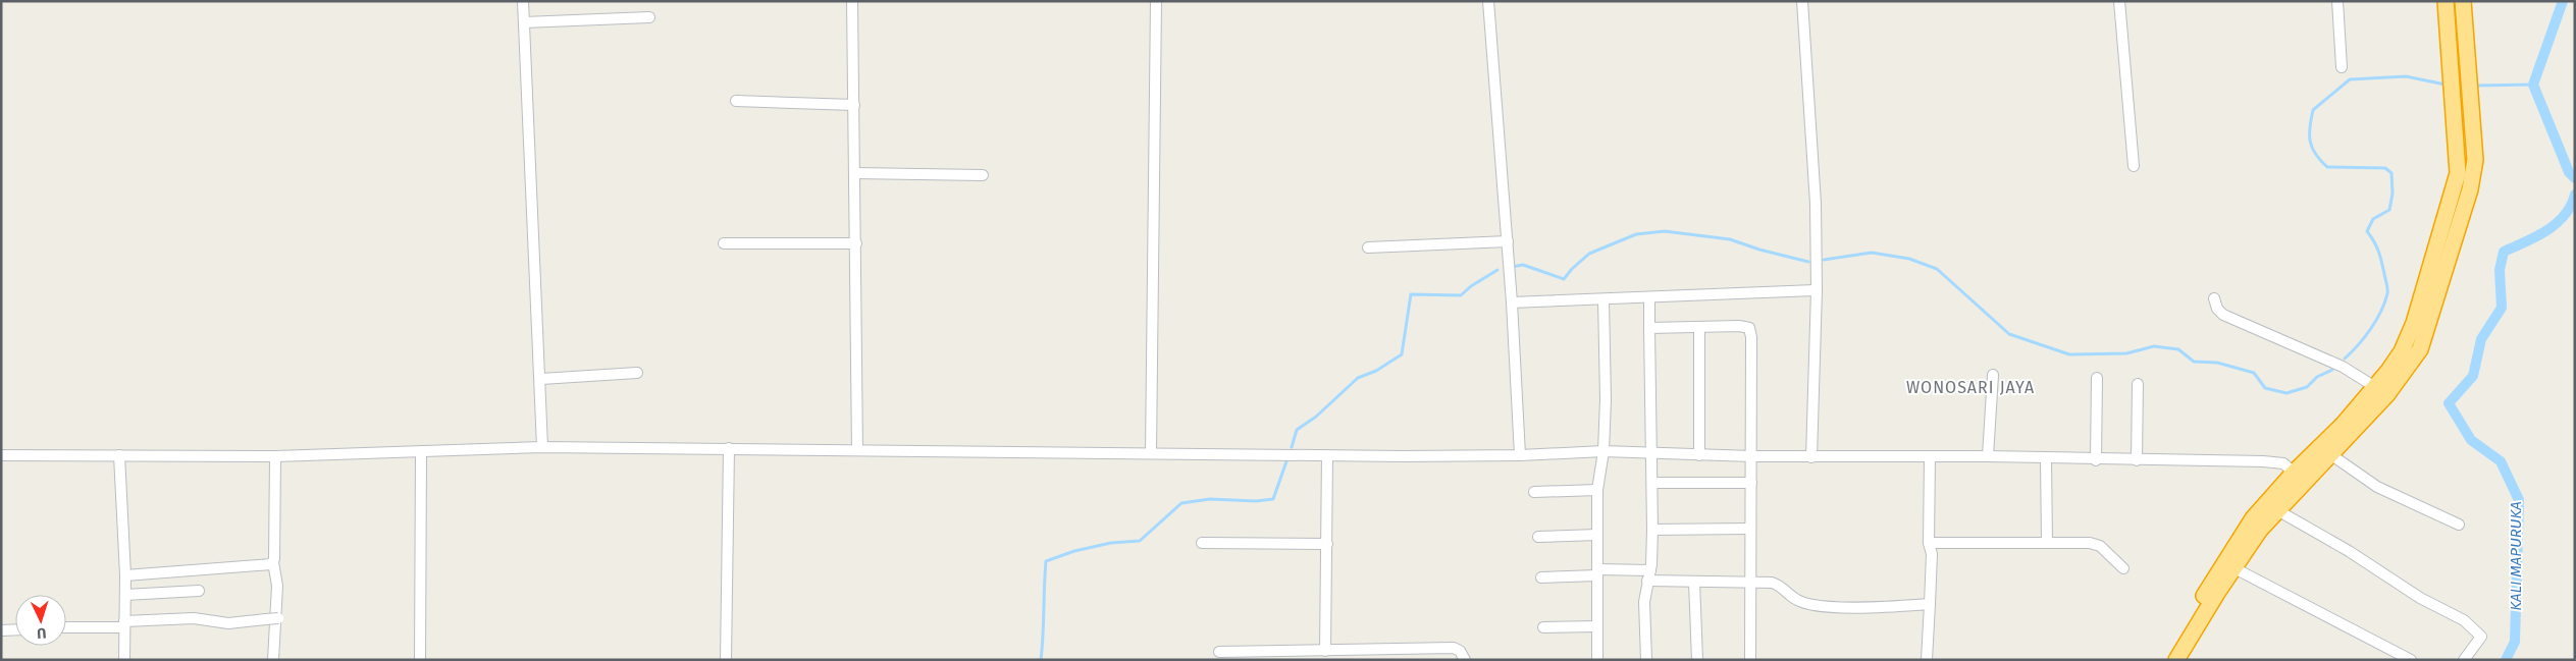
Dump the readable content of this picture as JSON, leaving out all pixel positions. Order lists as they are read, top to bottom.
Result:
{
  "districts": ["WONOSARI JAYA"],
  "water": ["KALI MAPURUKA"],
  "north": "bottom"
}
